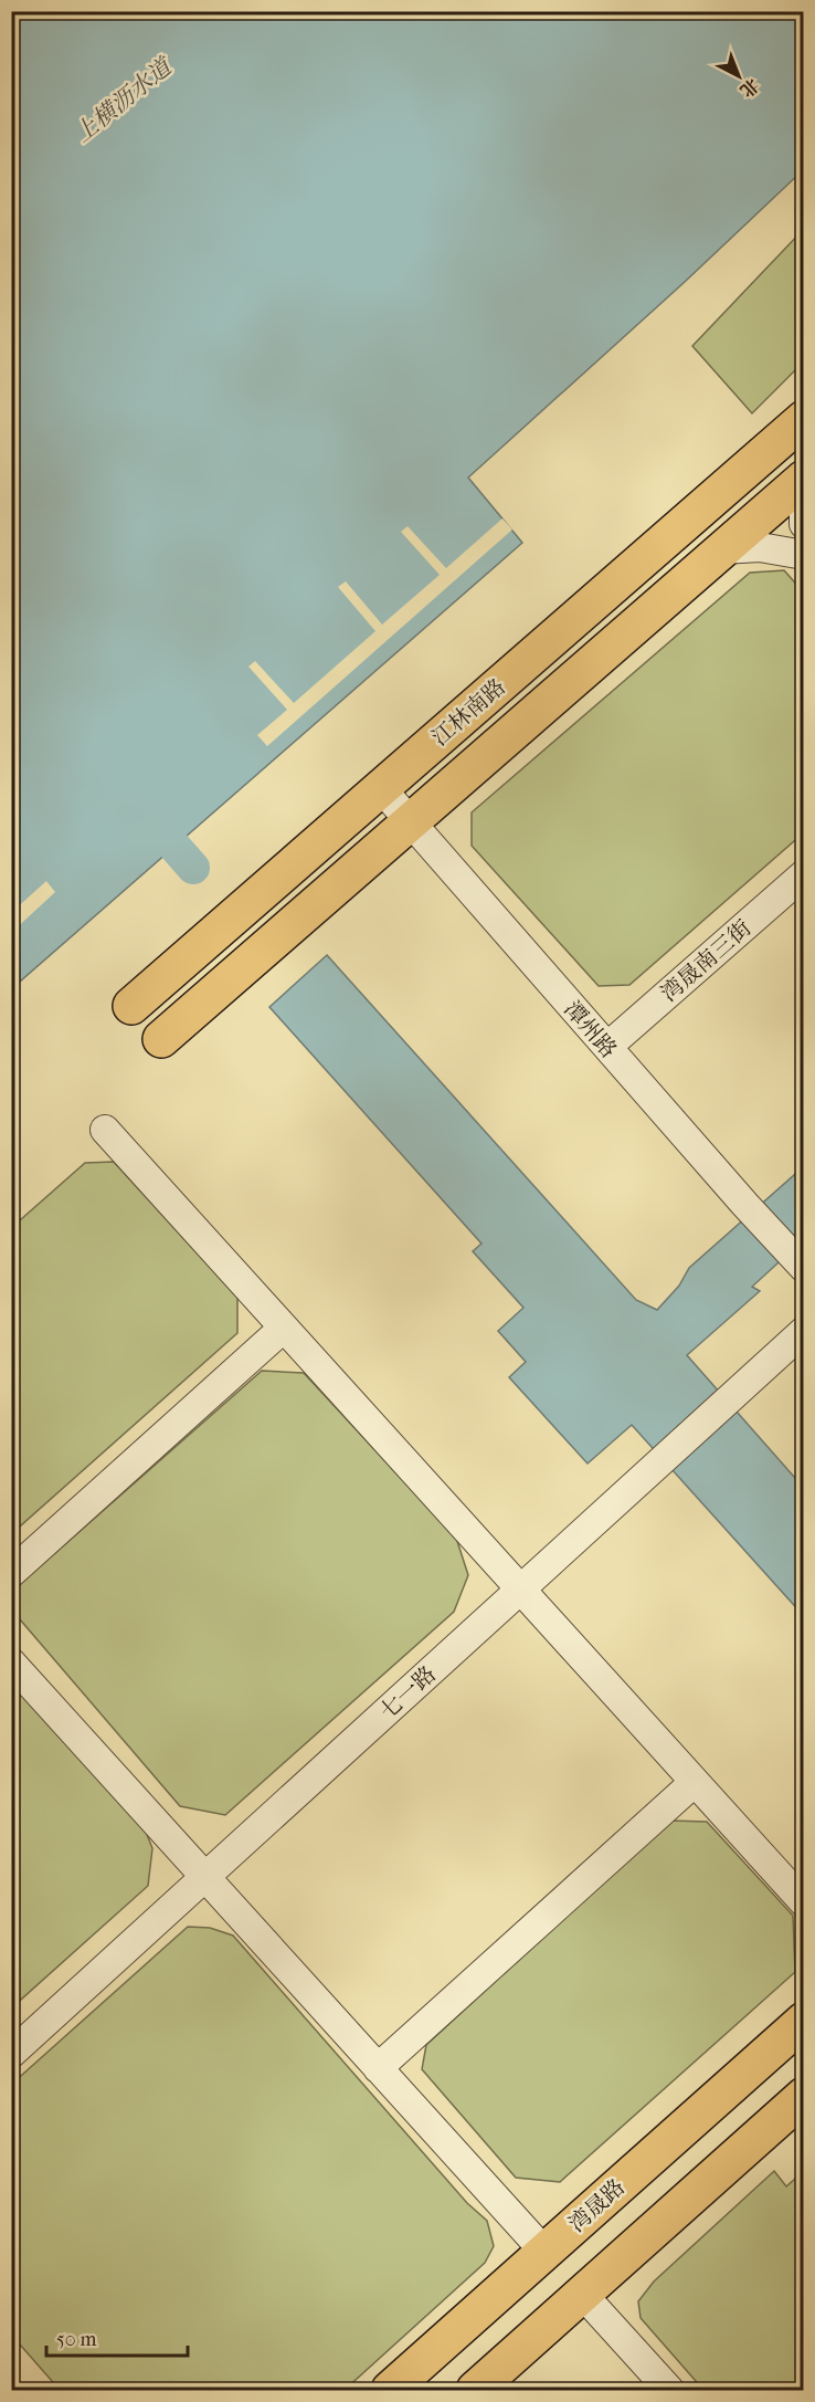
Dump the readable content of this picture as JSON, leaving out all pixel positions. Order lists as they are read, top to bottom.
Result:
{
  "streets": {
    "main road": ["江林南路", "湾晟路"],
    "street": ["湾晟南三街", "潭州路", "七一路"]
  },
  "crossings": [
    ["江林南路", "潭州路"],
    ["湾晟南三街", "潭州路"]
  ],
  "water": ["上横沥水道"],
  "scale_bar": "50 m",
  "north": "bottom right"
}
